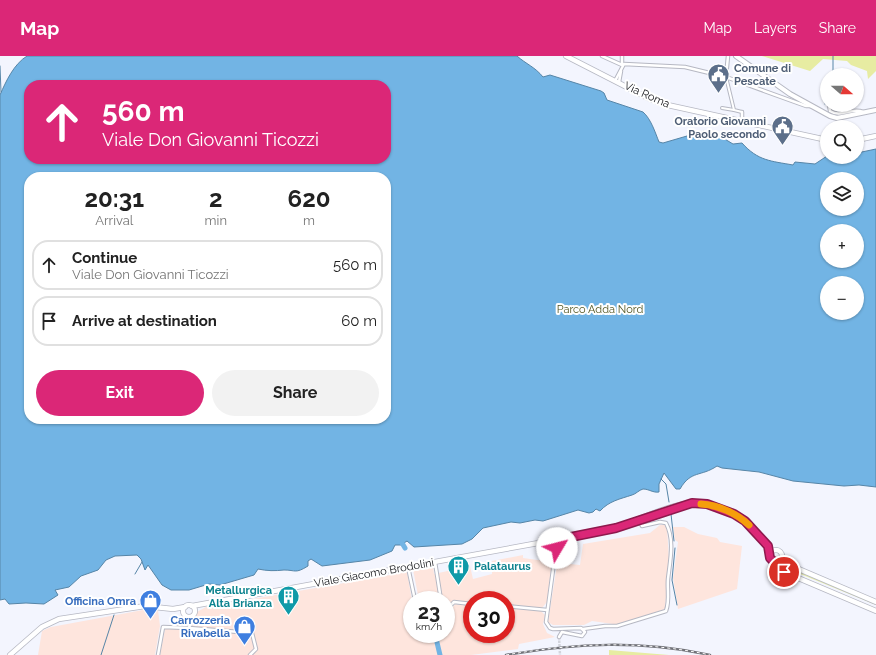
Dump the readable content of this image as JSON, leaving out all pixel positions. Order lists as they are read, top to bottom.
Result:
{
  "streets": {
    "main road": ["Via Roma", "Viale Giacomo Brodolini"]
  },
  "parks": ["Parco Adda Nord"],
  "places": {
    "public building": ["Comune di Pescate", "Oratorio Giovanni Paolo secondo"],
    "building": ["Palataurus", "Metallurgica Alta Brianza"],
    "shop": ["Officina Omra", "Carrozzeria Rivabella"]
  },
  "north": "right",
  "page": {
    "header": "Map",
    "nav": ["Map", "Layers", "Share"],
    "map_buttons": ["+", "−"],
    "turn": ["560 m", "Viale Don Giovanni Ticozzi"],
    "eta": [
      "20:31",
      "Arrival",
      "2",
      "min",
      "620",
      "m"
    ],
    "list": [
      {
        "name": "Continue",
        "note": "Viale Don Giovanni Ticozzi",
        "value": "560 m"
      },
      {
        "name": "Arrive at destination",
        "value": "60 m"
      }
    ],
    "buttons": ["Exit", "Share"],
    "speed": "23 km/h",
    "limit": "30"
  }
}
